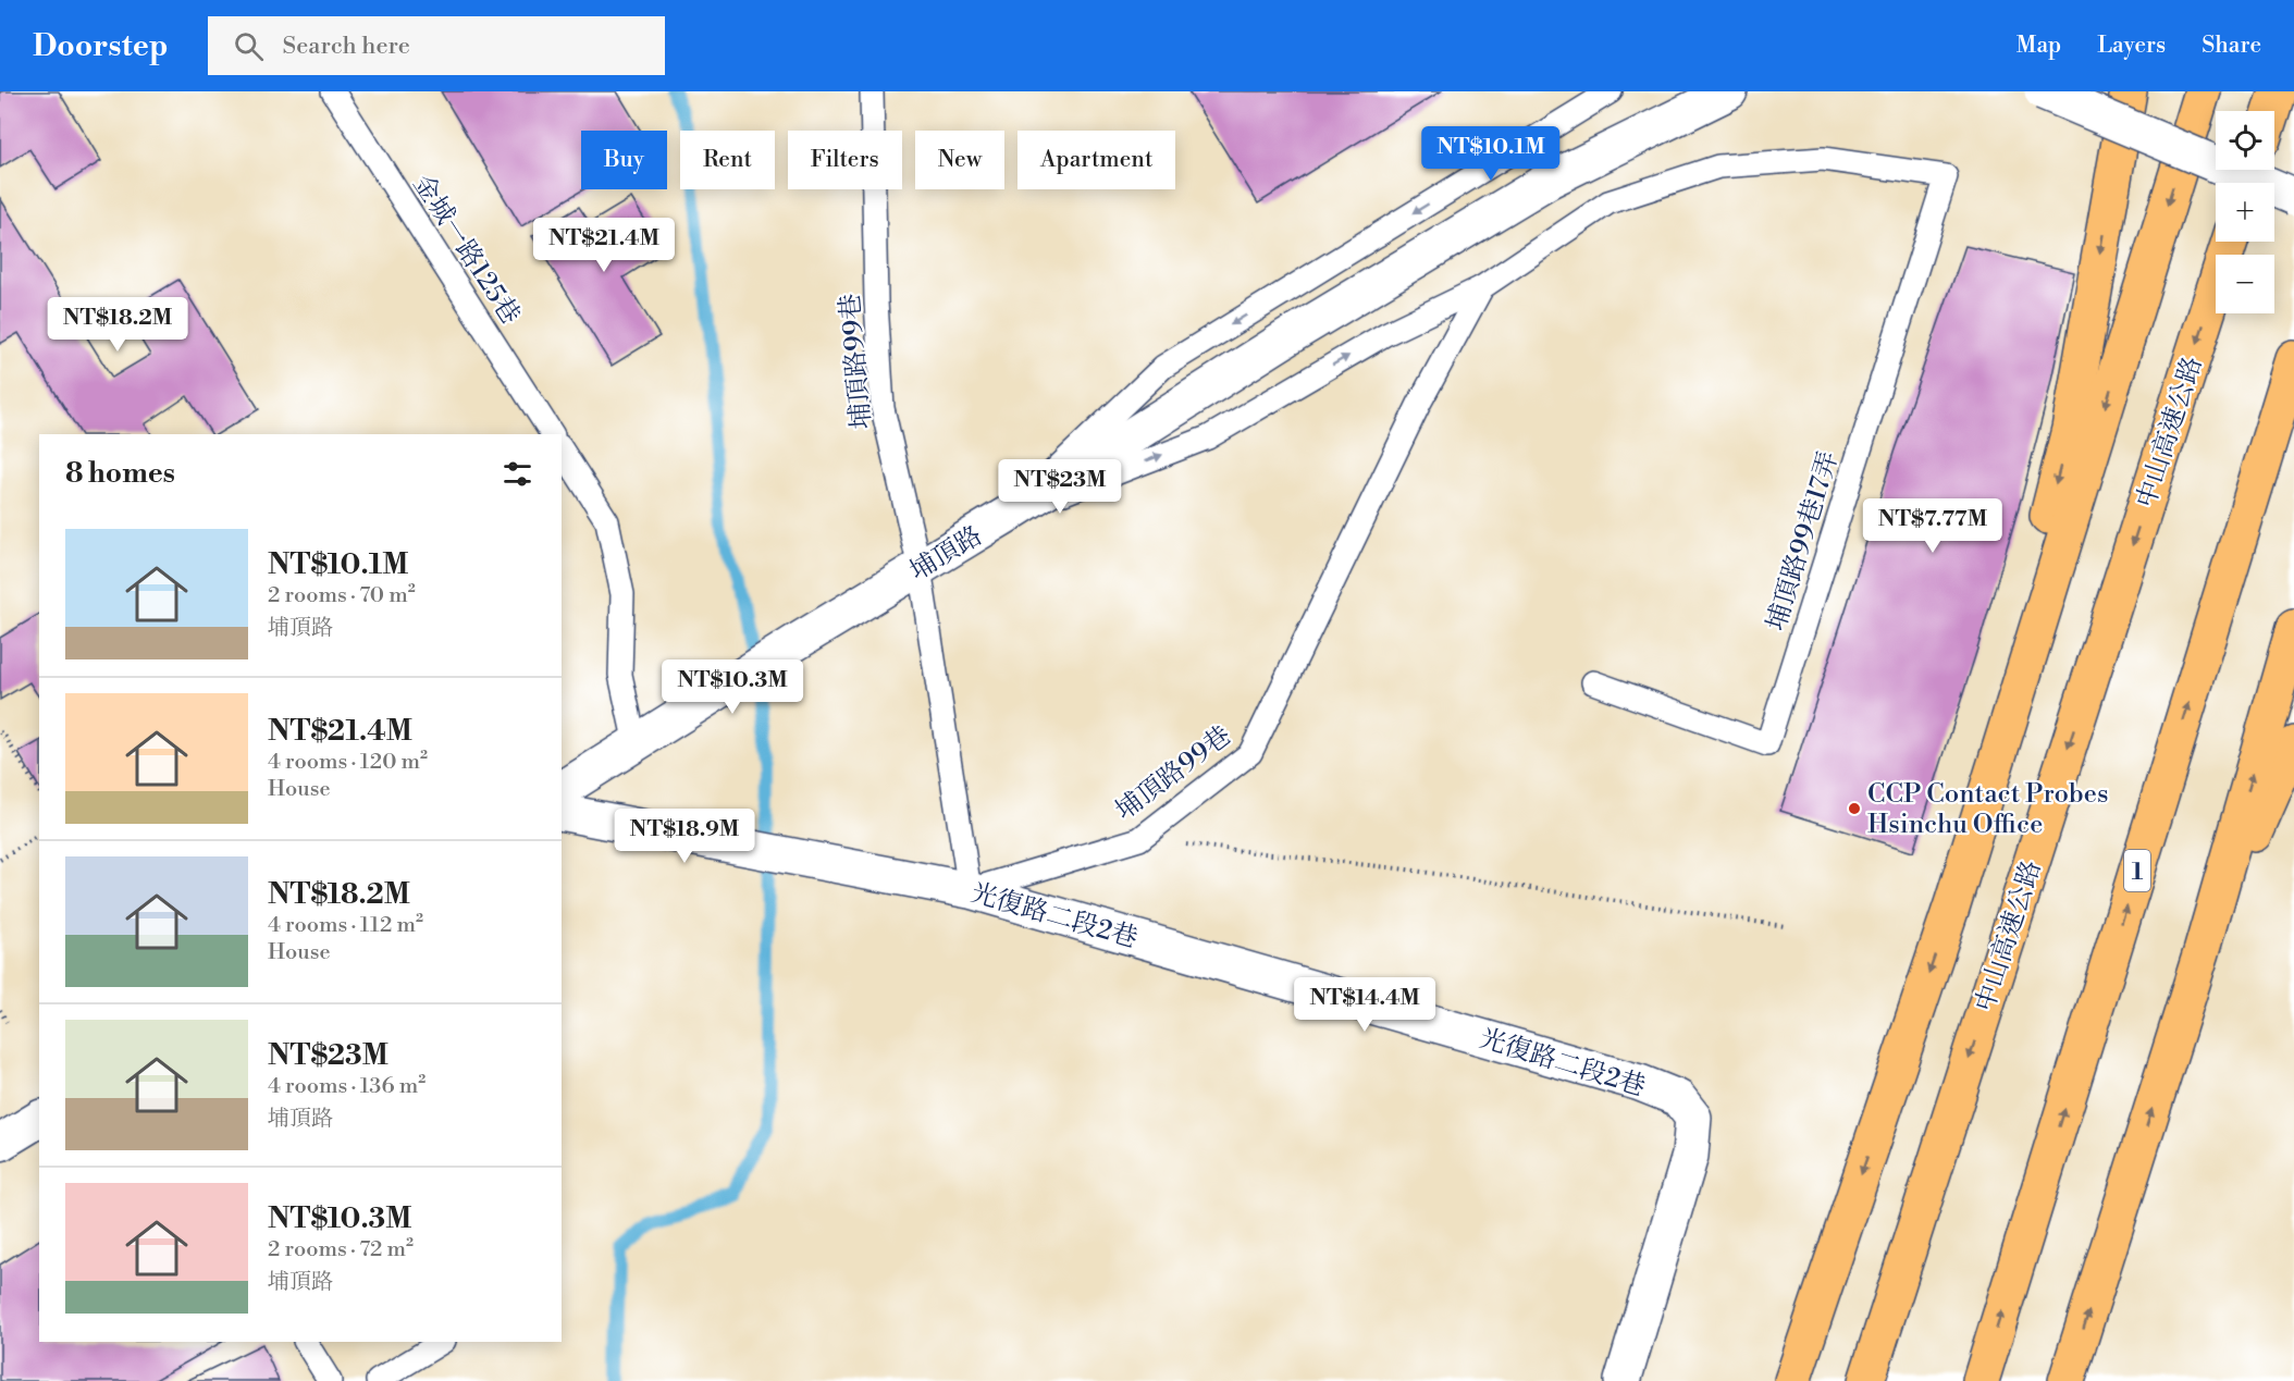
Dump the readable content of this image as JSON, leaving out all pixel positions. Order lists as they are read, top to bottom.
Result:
{
  "streets": {
    "highway": ["中山高速公路", "1"],
    "street": ["埔頂路", "光復路二段2巷"],
    "lane": ["金城一路125巷", "埔頂路99巷", "埔頂路99巷17弄"]
  },
  "crossings": [
    ["埔頂路99巷", "埔頂路99巷17弄"],
    ["埔頂路99巷", "埔頂路"],
    ["埔頂路99巷", "光復路二段2巷"]
  ],
  "places": ["CCP Contact Probes Hsinchu Office"],
  "page": {
    "header": "Doorstep",
    "search": "Search here",
    "nav": ["Map", "Layers", "Share"],
    "map_buttons": ["+", "−"],
    "price": [
      "NT$10.1M",
      "NT$21.4M",
      "NT$18.2M",
      "NT$23M",
      "NT$7.77M",
      "NT$10.3M",
      "NT$18.9M",
      "NT$14.4M"
    ],
    "chip": [
      "Buy",
      "Rent",
      "Filters",
      "New",
      "Apartment"
    ],
    "heading": "8 homes",
    "list": [
      {
        "name": "NT$10.1M",
        "note": "2 rooms · 70 m² · 埔頂路"
      },
      {
        "name": "NT$21.4M",
        "note": "4 rooms · 120 m² · House"
      },
      {
        "name": "NT$18.2M",
        "note": "4 rooms · 112 m² · House"
      },
      {
        "name": "NT$23M",
        "note": "4 rooms · 136 m² · 埔頂路"
      },
      {
        "name": "NT$10.3M",
        "note": "2 rooms · 72 m² · 埔頂路"
      }
    ]
  }
}
